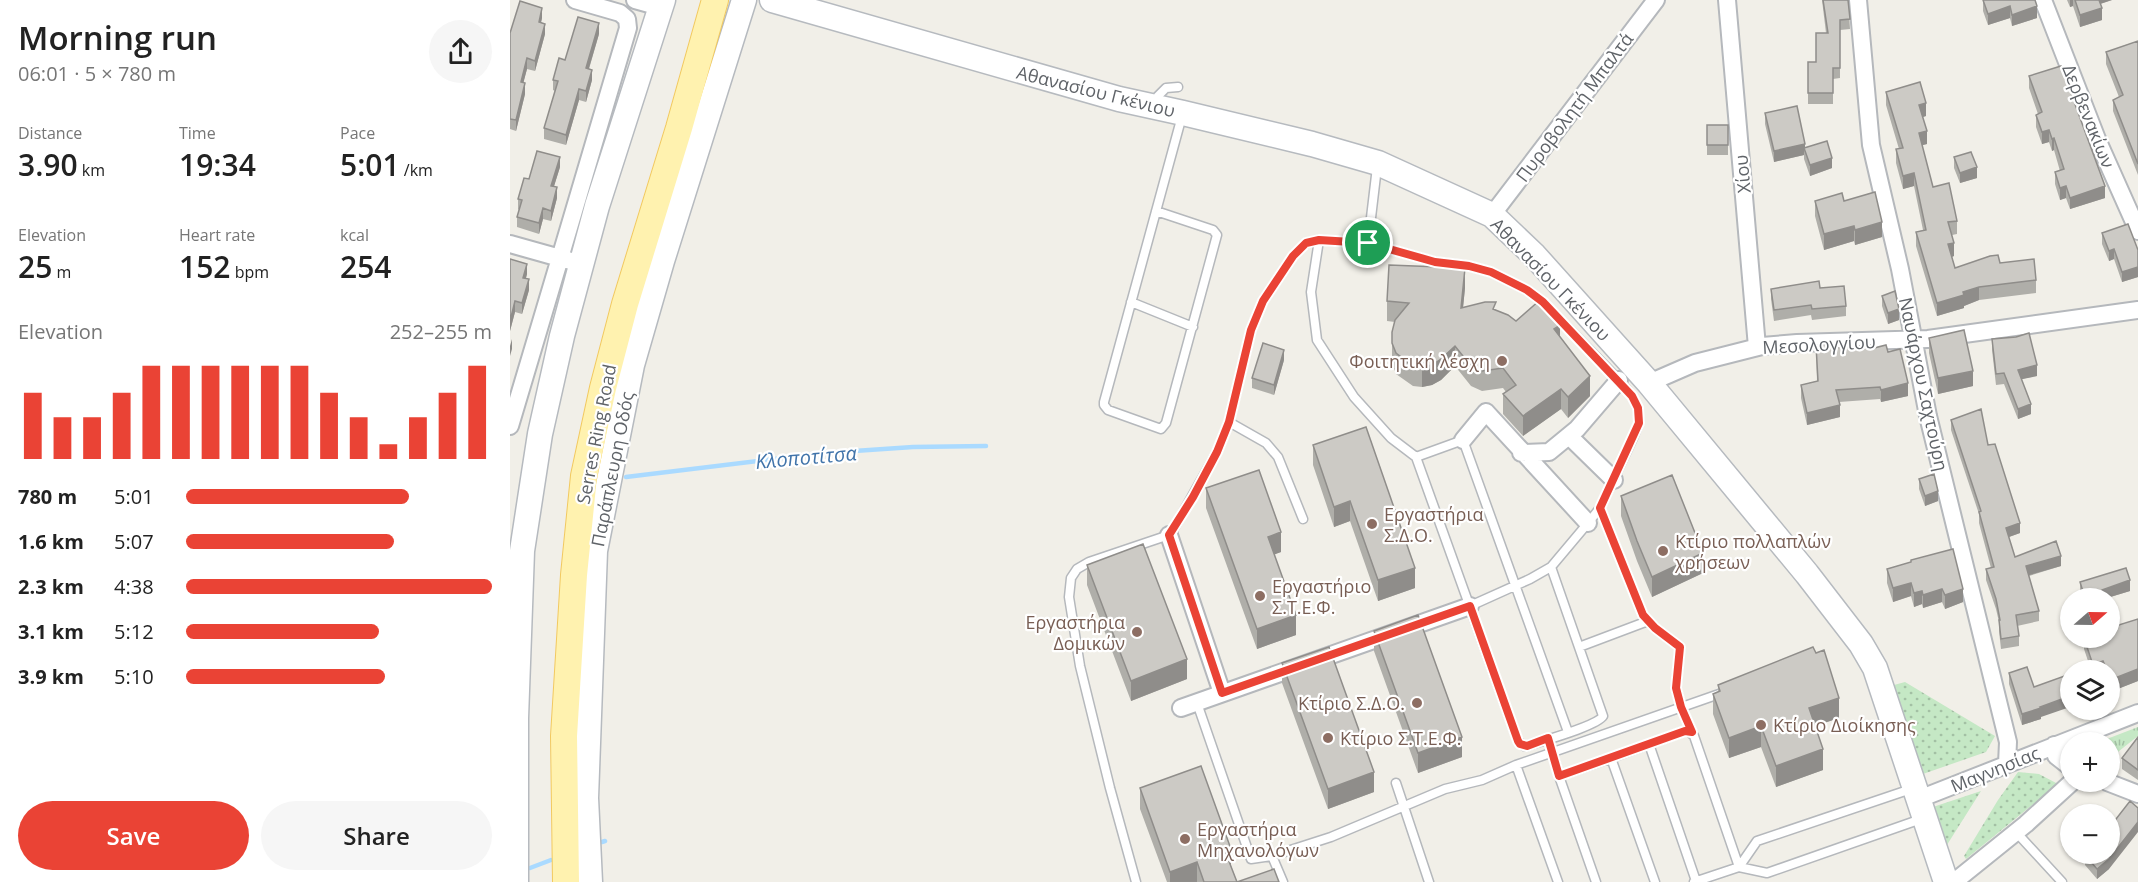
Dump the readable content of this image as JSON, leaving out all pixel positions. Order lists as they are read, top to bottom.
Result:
{
  "streets": {
    "main road": ["Serres Ring Road"],
    "street": [
      "Αθανασίου Γκένιου",
      "Πυροβολητή Μπαλτά",
      "Δερβενακίων",
      "Χίου",
      "Μεσολογγίου",
      "Ναυάρχου Σαχτούρη",
      "Παράπλευρη Οδός",
      "Μαγνησίας"
    ]
  },
  "crossings": [
    ["Αθανασίου Γκένιου", "Πυροβολητή Μπαλτά"],
    ["Αθανασίου Γκένιου", "Μεσολογγίου"],
    ["Αθανασίου Γκένιου", "Μαγνησίας"],
    ["Χίου", "Μεσολογγίου"],
    ["Μεσολογγίου", "Ναυάρχου Σαχτούρη"],
    ["Ναυάρχου Σαχτούρη", "Μαγνησίας"]
  ],
  "water": ["Κλοποτίτσα"],
  "places": [
    "Φοιτητική λέσχη",
    "Εργαστήρια Σ.Δ.Ο.",
    "Κτίριο πολλαπλών χρήσεων",
    "Εργαστήριο Σ.Τ.Ε.Φ.",
    "Εργαστήρια Δομικών",
    "Κτίριο Σ.Δ.Ο.",
    "Κτίριο Διοίκησης",
    "Κτίριο Σ.Τ.Ε.Φ.",
    "Εργαστήρια Μηχανολόγων"
  ],
  "north": "right",
  "page": {
    "heading": ["Morning run", "06:01 · 5 × 780 m"],
    "stats": [
      ["Distance", "3.90 km"],
      ["Time", "19:34"],
      ["Pace", "5:01 /km"],
      ["Elevation", "25 m"],
      ["Heart rate", "152 bpm"],
      ["kcal", "254"]
    ],
    "chart": ["Elevation", "252–255 m"],
    "list": [
      {
        "name": "780 m",
        "note": "5:01"
      },
      {
        "name": "1.6 km",
        "note": "5:07"
      },
      {
        "name": "2.3 km",
        "note": "4:38"
      },
      {
        "name": "3.1 km",
        "note": "5:12"
      },
      {
        "name": "3.9 km",
        "note": "5:10"
      }
    ],
    "map_buttons": ["+", "−"],
    "buttons": ["Save", "Share"]
  }
}
